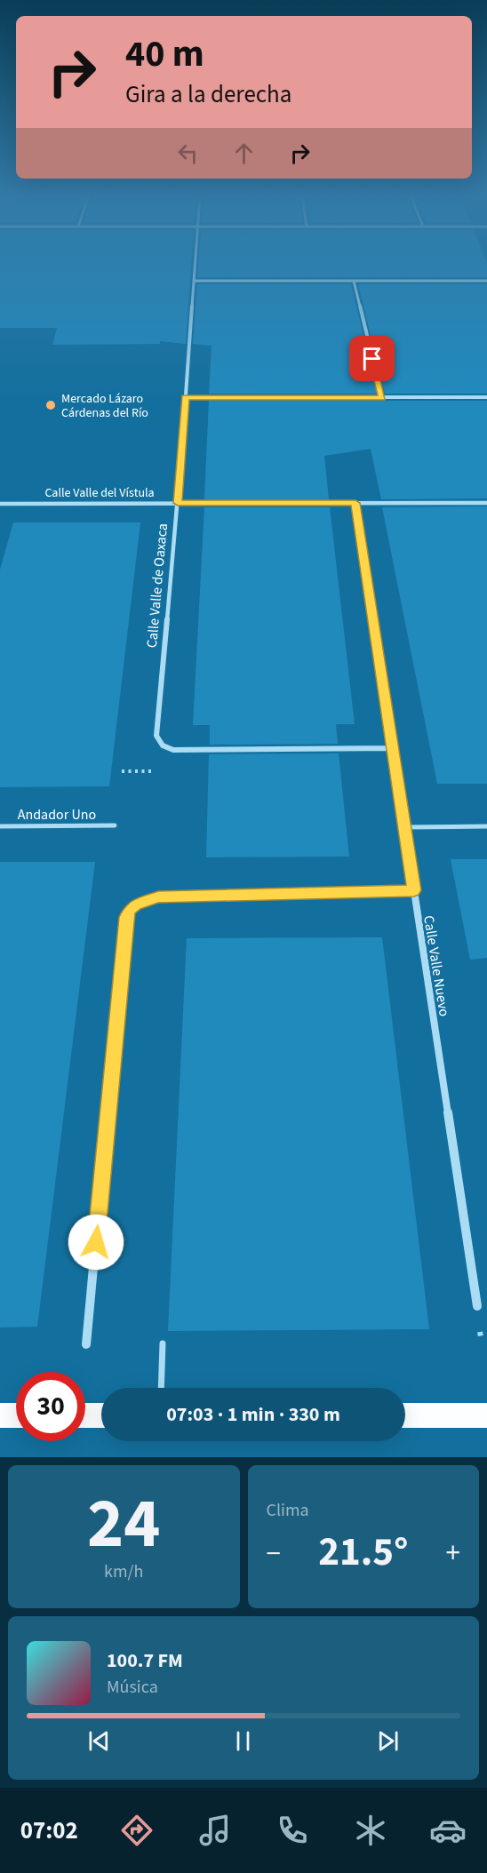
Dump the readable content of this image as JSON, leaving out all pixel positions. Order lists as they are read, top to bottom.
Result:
{
  "streets": {
    "street": [
      "Calle Valle del Vístula",
      "Calle Valle de Oaxaca",
      "Andador Uno",
      "Calle Valle Nuevo"
    ]
  },
  "crossings": [
    ["Calle Valle del Vístula", "Calle Valle de Oaxaca"],
    ["Calle Valle del Vístula", "Calle Valle Nuevo"],
    ["Calle Valle de Oaxaca", "Calle Valle Nuevo"]
  ],
  "places": ["Mercado Lázaro Cárdenas del Río"],
  "page": {
    "turn": ["40 m", "Gira a la derecha"],
    "limit": "30",
    "trip": "07:03 · 1 min · 330 m",
    "tile": [
      ["24", "km/h"],
      "Clima"
    ],
    "heat": ["−", "21.5°", "+"],
    "song": ["100.7 FM", "Música"],
    "tabs": "07:02"
  }
}
